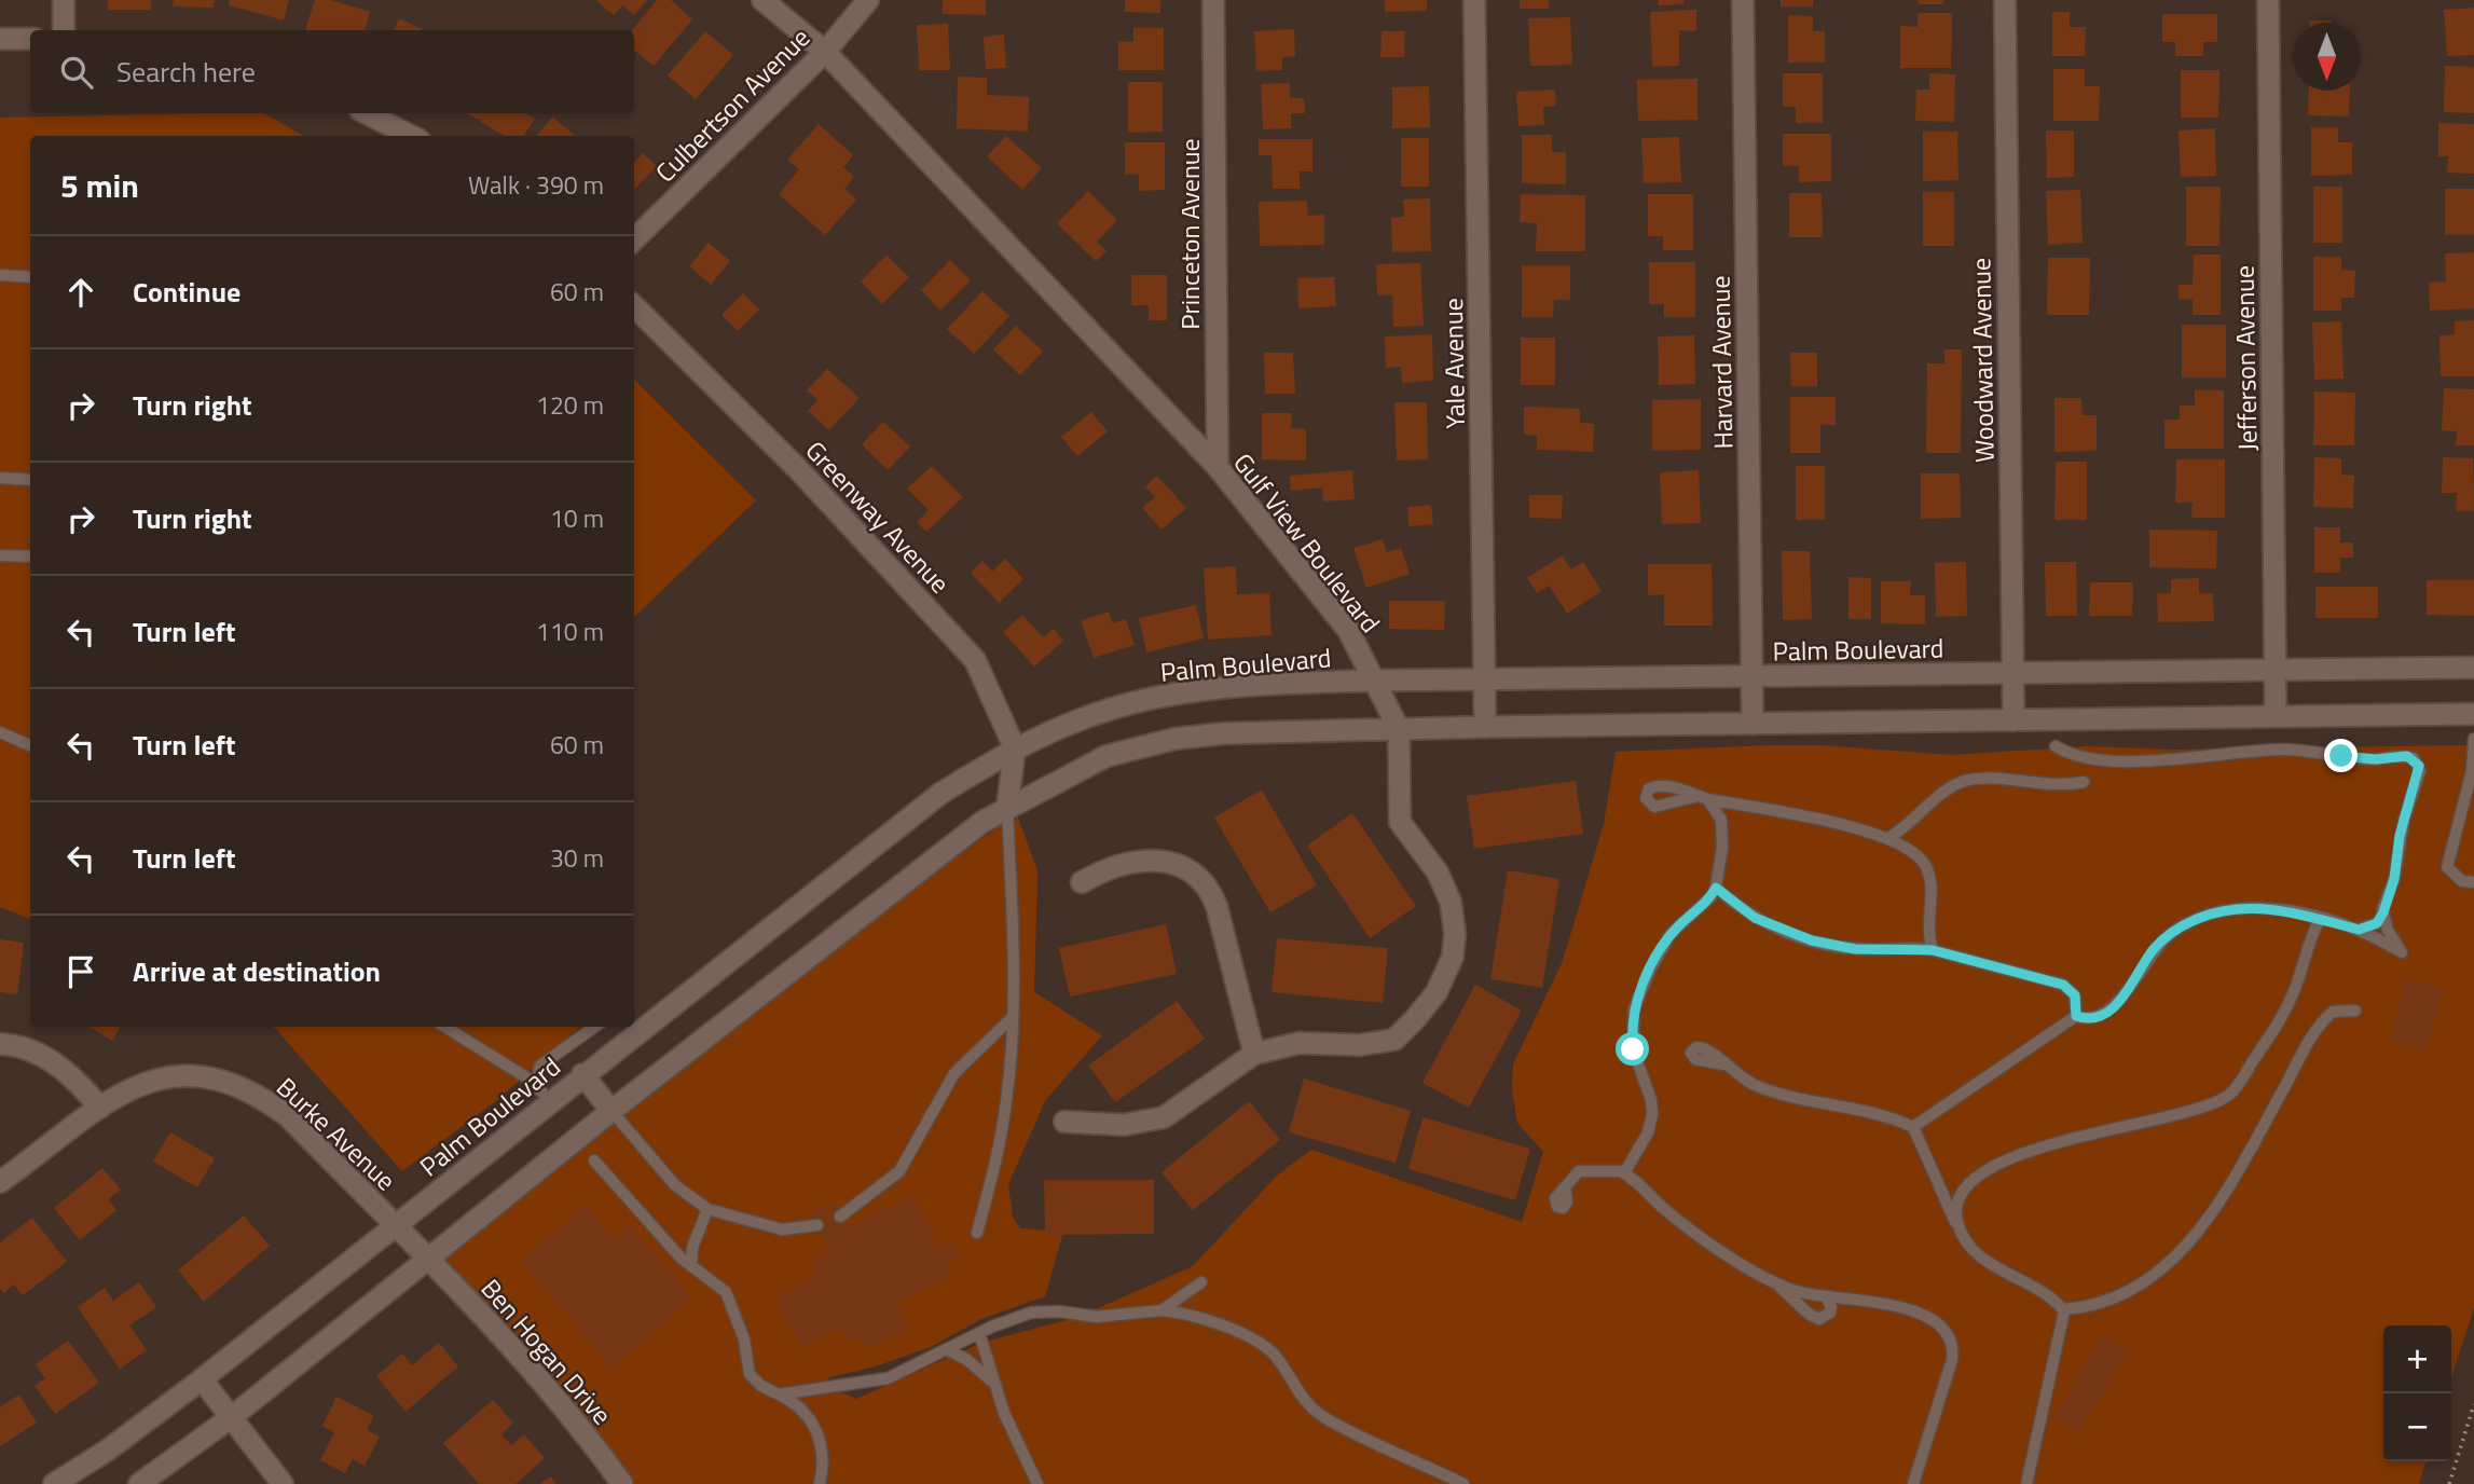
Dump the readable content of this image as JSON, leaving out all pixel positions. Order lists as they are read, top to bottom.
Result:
{
  "streets": {
    "street": [
      "Culbertson Avenue",
      "Princeton Avenue",
      "Jefferson Avenue",
      "Woodward Avenue",
      "Harvard Avenue",
      "Yale Avenue",
      "Greenway Avenue",
      "Gulf View Boulevard",
      "Palm Boulevard",
      "Burke Avenue",
      "Ben Hogan Drive"
    ]
  },
  "crossings": [
    ["Culbertson Avenue", "Gulf View Boulevard"],
    ["Princeton Avenue", "Gulf View Boulevard"],
    ["Jefferson Avenue", "Palm Boulevard"],
    ["Woodward Avenue", "Palm Boulevard"],
    ["Harvard Avenue", "Palm Boulevard"],
    ["Yale Avenue", "Palm Boulevard"],
    ["Greenway Avenue", "Palm Boulevard"],
    ["Gulf View Boulevard", "Palm Boulevard"],
    ["Palm Boulevard", "Burke Avenue"],
    ["Burke Avenue", "Ben Hogan Drive"]
  ],
  "north": "bottom",
  "page": {
    "search": "Search here",
    "heading": ["5 min", "Walk · 390 m"],
    "list": [
      ["Continue", "60 m"],
      ["Turn right", "120 m"],
      ["Turn right", "10 m"],
      ["Turn left", "110 m"],
      ["Turn left", "60 m"],
      ["Turn left", "30 m"],
      "Arrive at destination"
    ],
    "map_buttons": ["+", "−"]
  }
}
